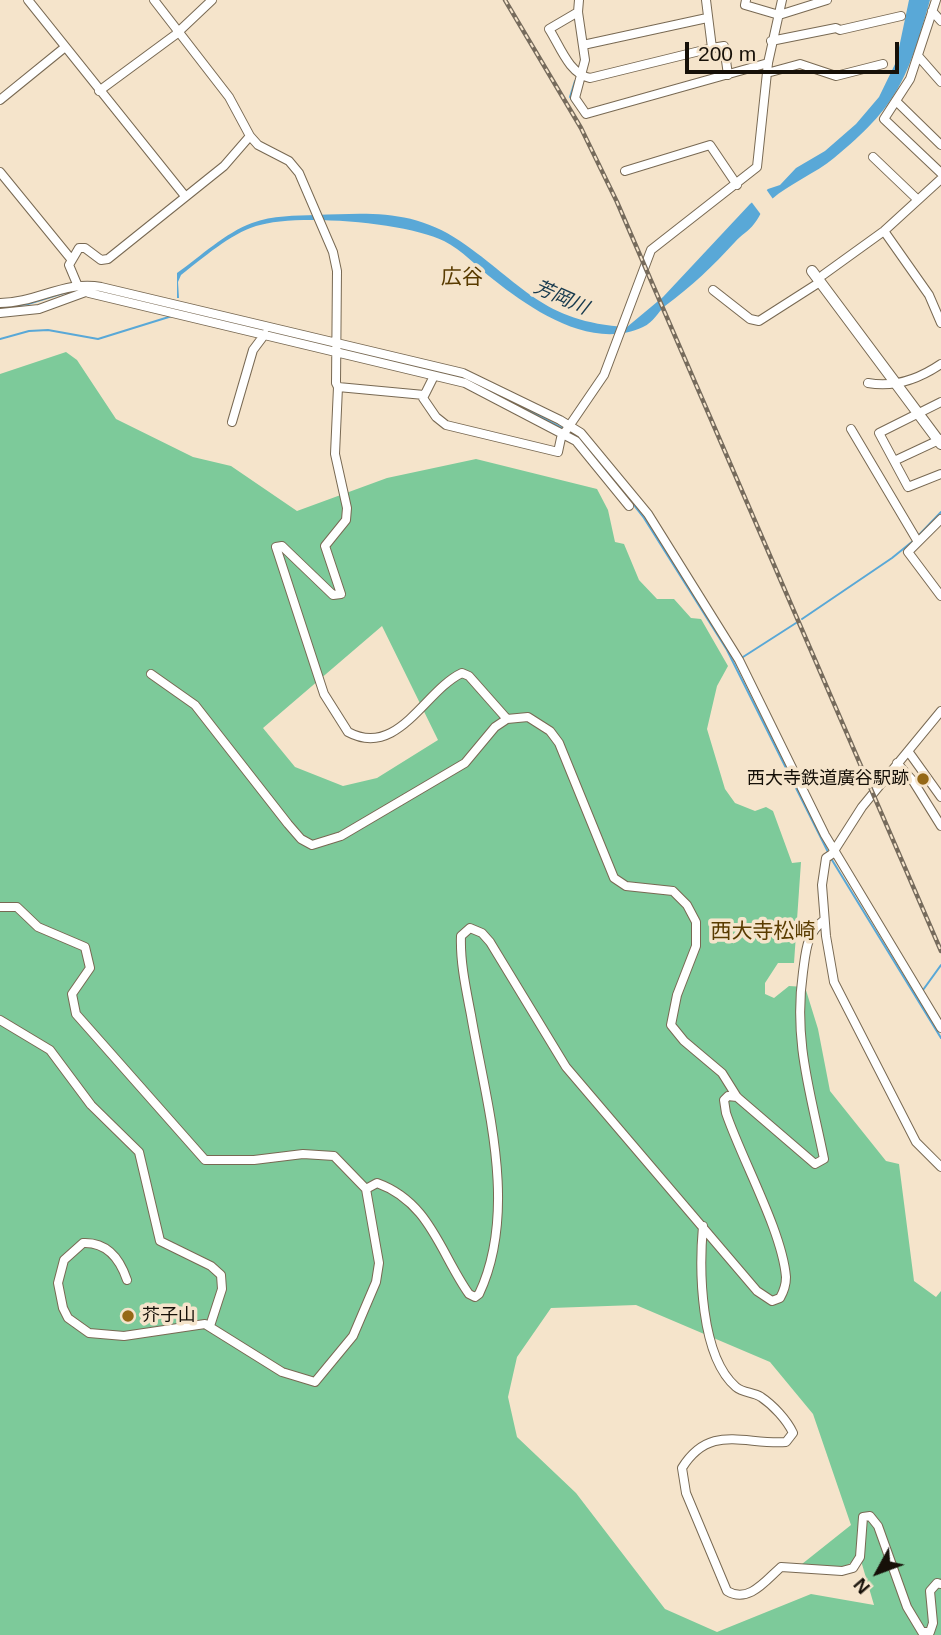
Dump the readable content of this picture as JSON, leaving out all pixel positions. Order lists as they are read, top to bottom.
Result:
{
  "districts": ["広谷", "西大寺松崎"],
  "water": ["芳岡川"],
  "places": ["西大寺鉄道廣谷駅跡", "芥子山"],
  "scale_bar": "200 m",
  "north": "bottom left"
}
